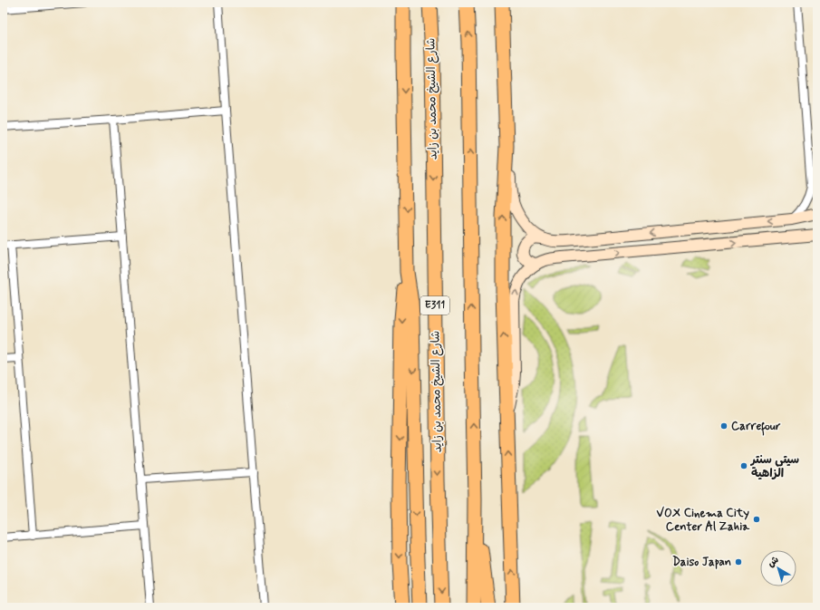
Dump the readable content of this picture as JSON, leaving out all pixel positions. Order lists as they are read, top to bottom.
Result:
{
  "streets": {
    "highway": ["شارع الشيخ محمد بن زايد", "E311"]
  },
  "places": [
    "Carrefour",
    "سيتي سنتر الزاهية",
    "VOX Cinema City Center Al Zahia",
    "Daiso Japan"
  ],
  "north": "top left"
}
